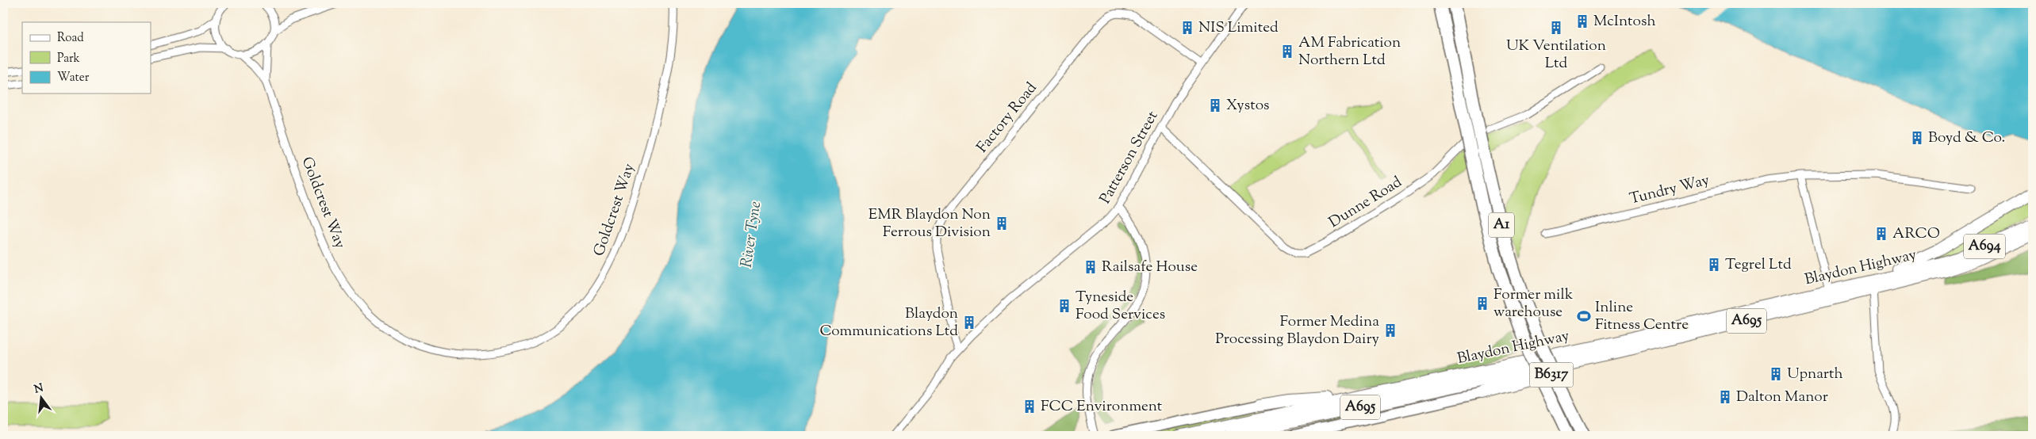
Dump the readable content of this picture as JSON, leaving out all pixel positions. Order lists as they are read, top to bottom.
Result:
{
  "streets": {
    "highway": ["A1"],
    "main road": [
      "A694",
      "Blaydon Highway",
      "A695",
      "B6317"
    ],
    "street": [
      "Factory Road",
      "Patterson Street",
      "Tundry Way",
      "Goldcrest Way",
      "Dunne Road"
    ]
  },
  "crossings": [
    ["Factory Road", "Patterson Street"],
    ["Patterson Street", "Dunne Road"],
    ["Blaydon Highway", "A695"],
    ["Blaydon Highway", "B6317"]
  ],
  "water": ["River Tyne"],
  "places": {
    "building": [
      "McIntosh",
      "NIS Limited",
      "UK Ventilation Ltd",
      "AM Fabrication Northern Ltd",
      "Xystos",
      "Boyd & Co.",
      "EMR Blaydon Non Ferrous Division",
      "ARCO",
      "Tegrel Ltd",
      "Railsafe House",
      "Former milk warehouse",
      "Tyneside Food Services",
      "Blaydon Communications Ltd",
      "Former Medina Processing Blaydon Dairy",
      "Upnarth",
      "Dalton Manor",
      "FCC Environment"
    ],
    "sports": ["Inline Fitness Centre"]
  },
  "legend": ["Road", "Park", "Water"],
  "north": "top"
}
